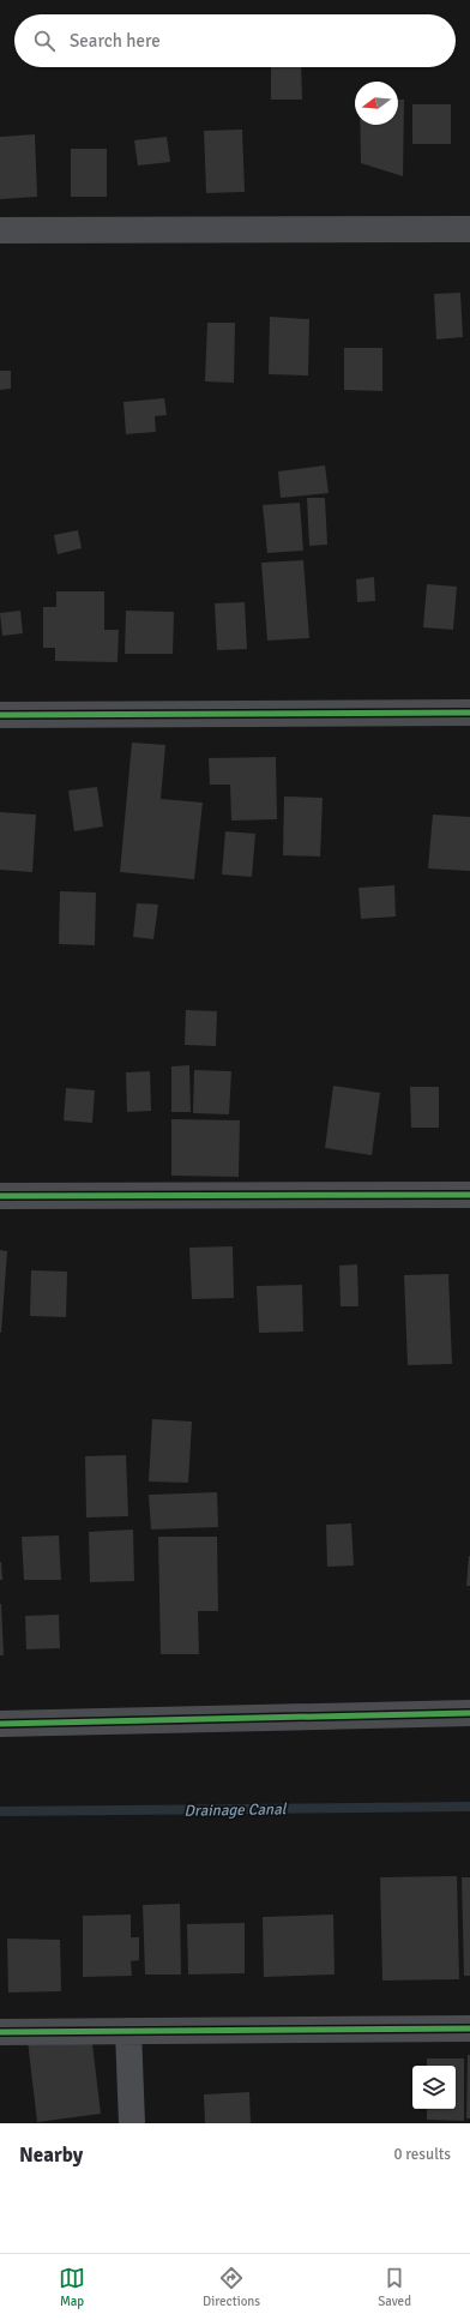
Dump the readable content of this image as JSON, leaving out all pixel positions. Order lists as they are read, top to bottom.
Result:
{
  "water": ["Drainage Canal"],
  "north": "left",
  "page": {
    "search": "Search here",
    "heading": ["Nearby", "0 results"],
    "nav": ["Map", "Directions", "Saved"]
  }
}
